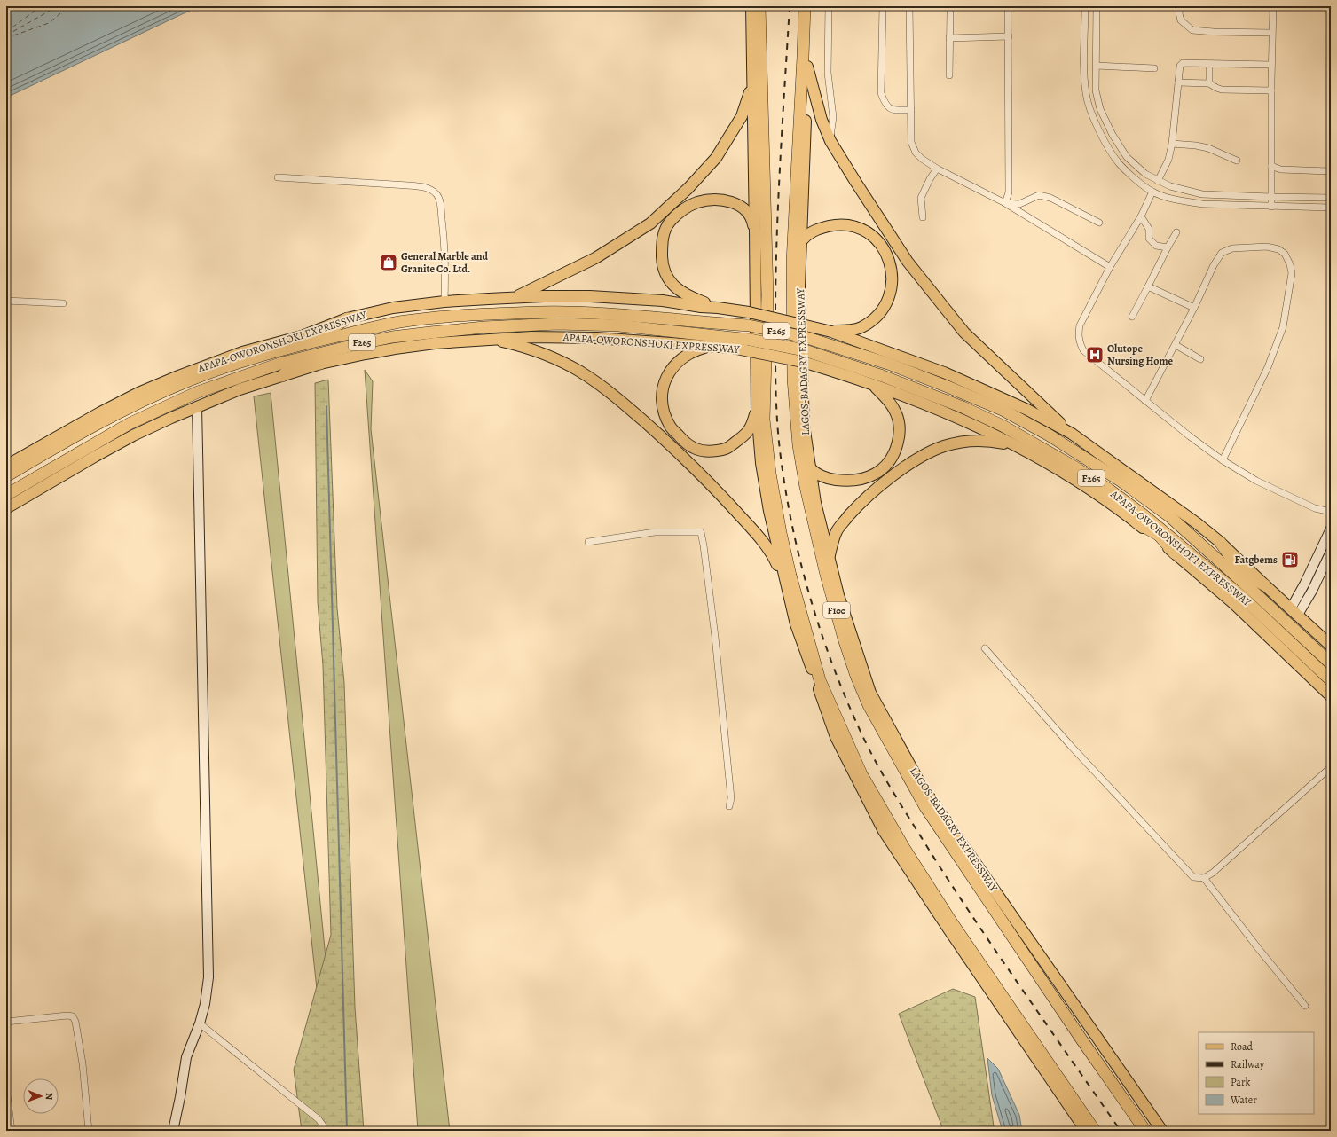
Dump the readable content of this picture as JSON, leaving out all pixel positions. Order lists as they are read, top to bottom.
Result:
{
  "streets": {
    "highway": [
      "F265",
      "APAPA-OWORONSHOKI EXPRESSWAY",
      "LAGOS-BADAGRY EXPRESSWAY",
      "F100"
    ]
  },
  "places": {
    "shop": ["General Marble and Granite Co. Ltd."],
    "hospital": ["Olutope Nursing Home"],
    "fuel station": ["Fatgbems"]
  },
  "legend": [
    "Road",
    "Railway",
    "Park",
    "Water"
  ],
  "north": "right"
}
